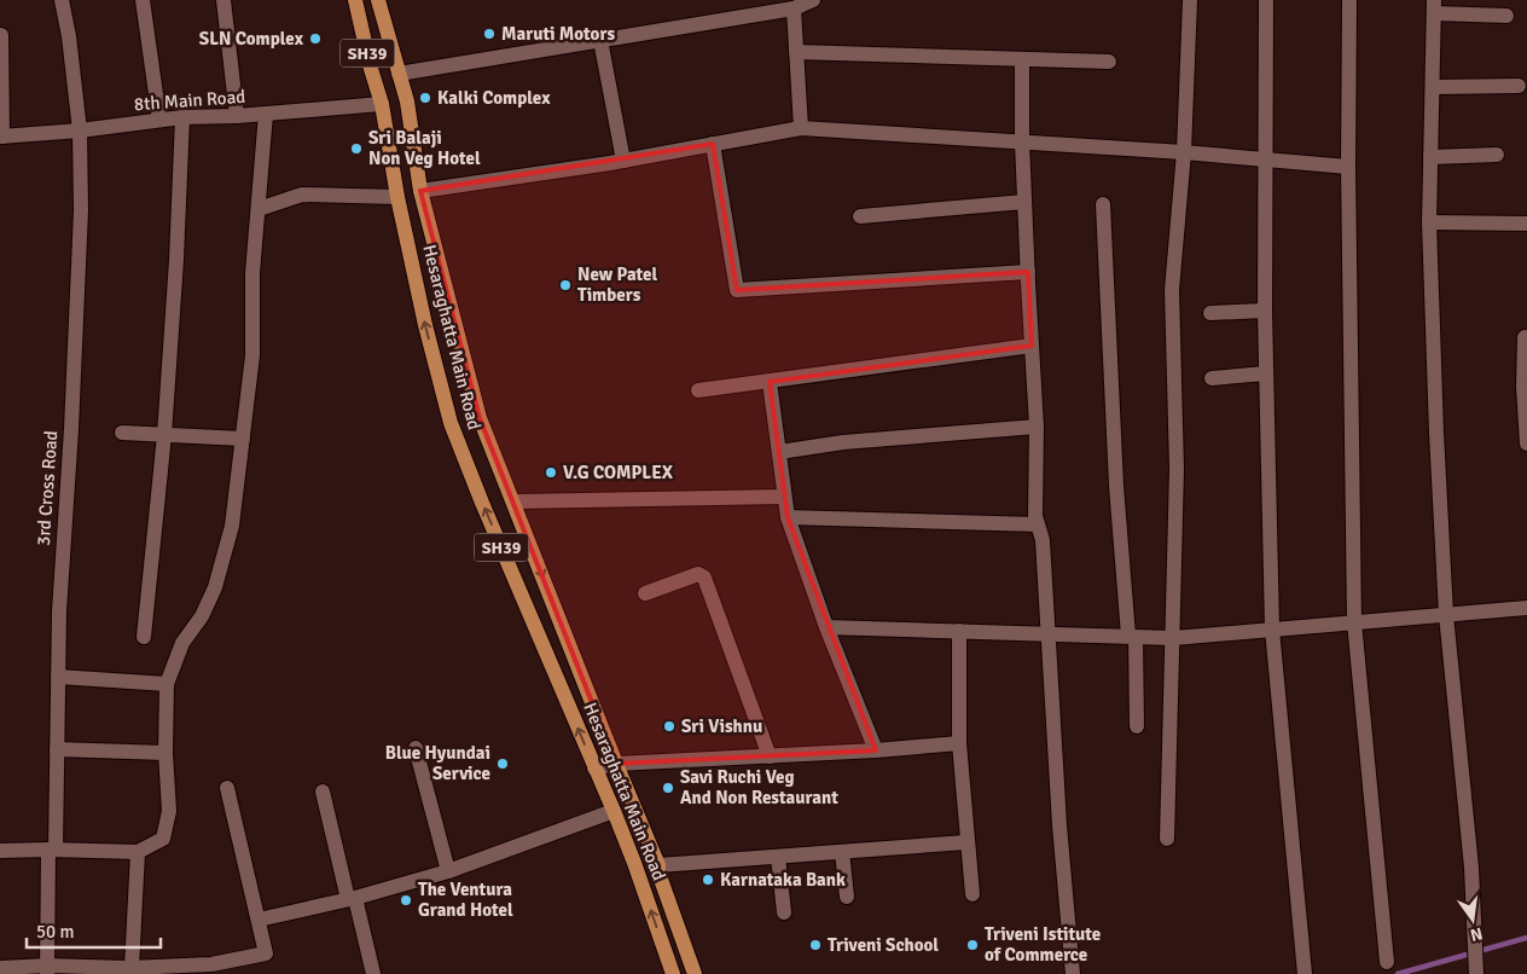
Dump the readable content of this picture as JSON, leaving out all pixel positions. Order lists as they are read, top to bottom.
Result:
{
  "streets": {
    "main road": ["SH39", "Hesaraghatta Main Road"],
    "street": ["8th Main Road", "3rd Cross Road"]
  },
  "crossings": [
    ["8th Main Road", "Hesaraghatta Main Road"],
    ["8th Main Road", "3rd Cross Road"]
  ],
  "places": [
    "Maruti Motors",
    "SLN Complex",
    "Kalki Complex",
    "Sri Balaji Non Veg Hotel",
    "New Patel Timbers",
    "V.G COMPLEX",
    "Sri Vishnu",
    "Blue Hyundai Service",
    "Savi Ruchi Veg And Non Restaurant",
    "Karnataka Bank",
    "The Ventura Grand Hotel",
    "Triveni School",
    "Triveni Istitute of Commerce"
  ],
  "scale_bar": "50 m",
  "north": "bottom"
}
